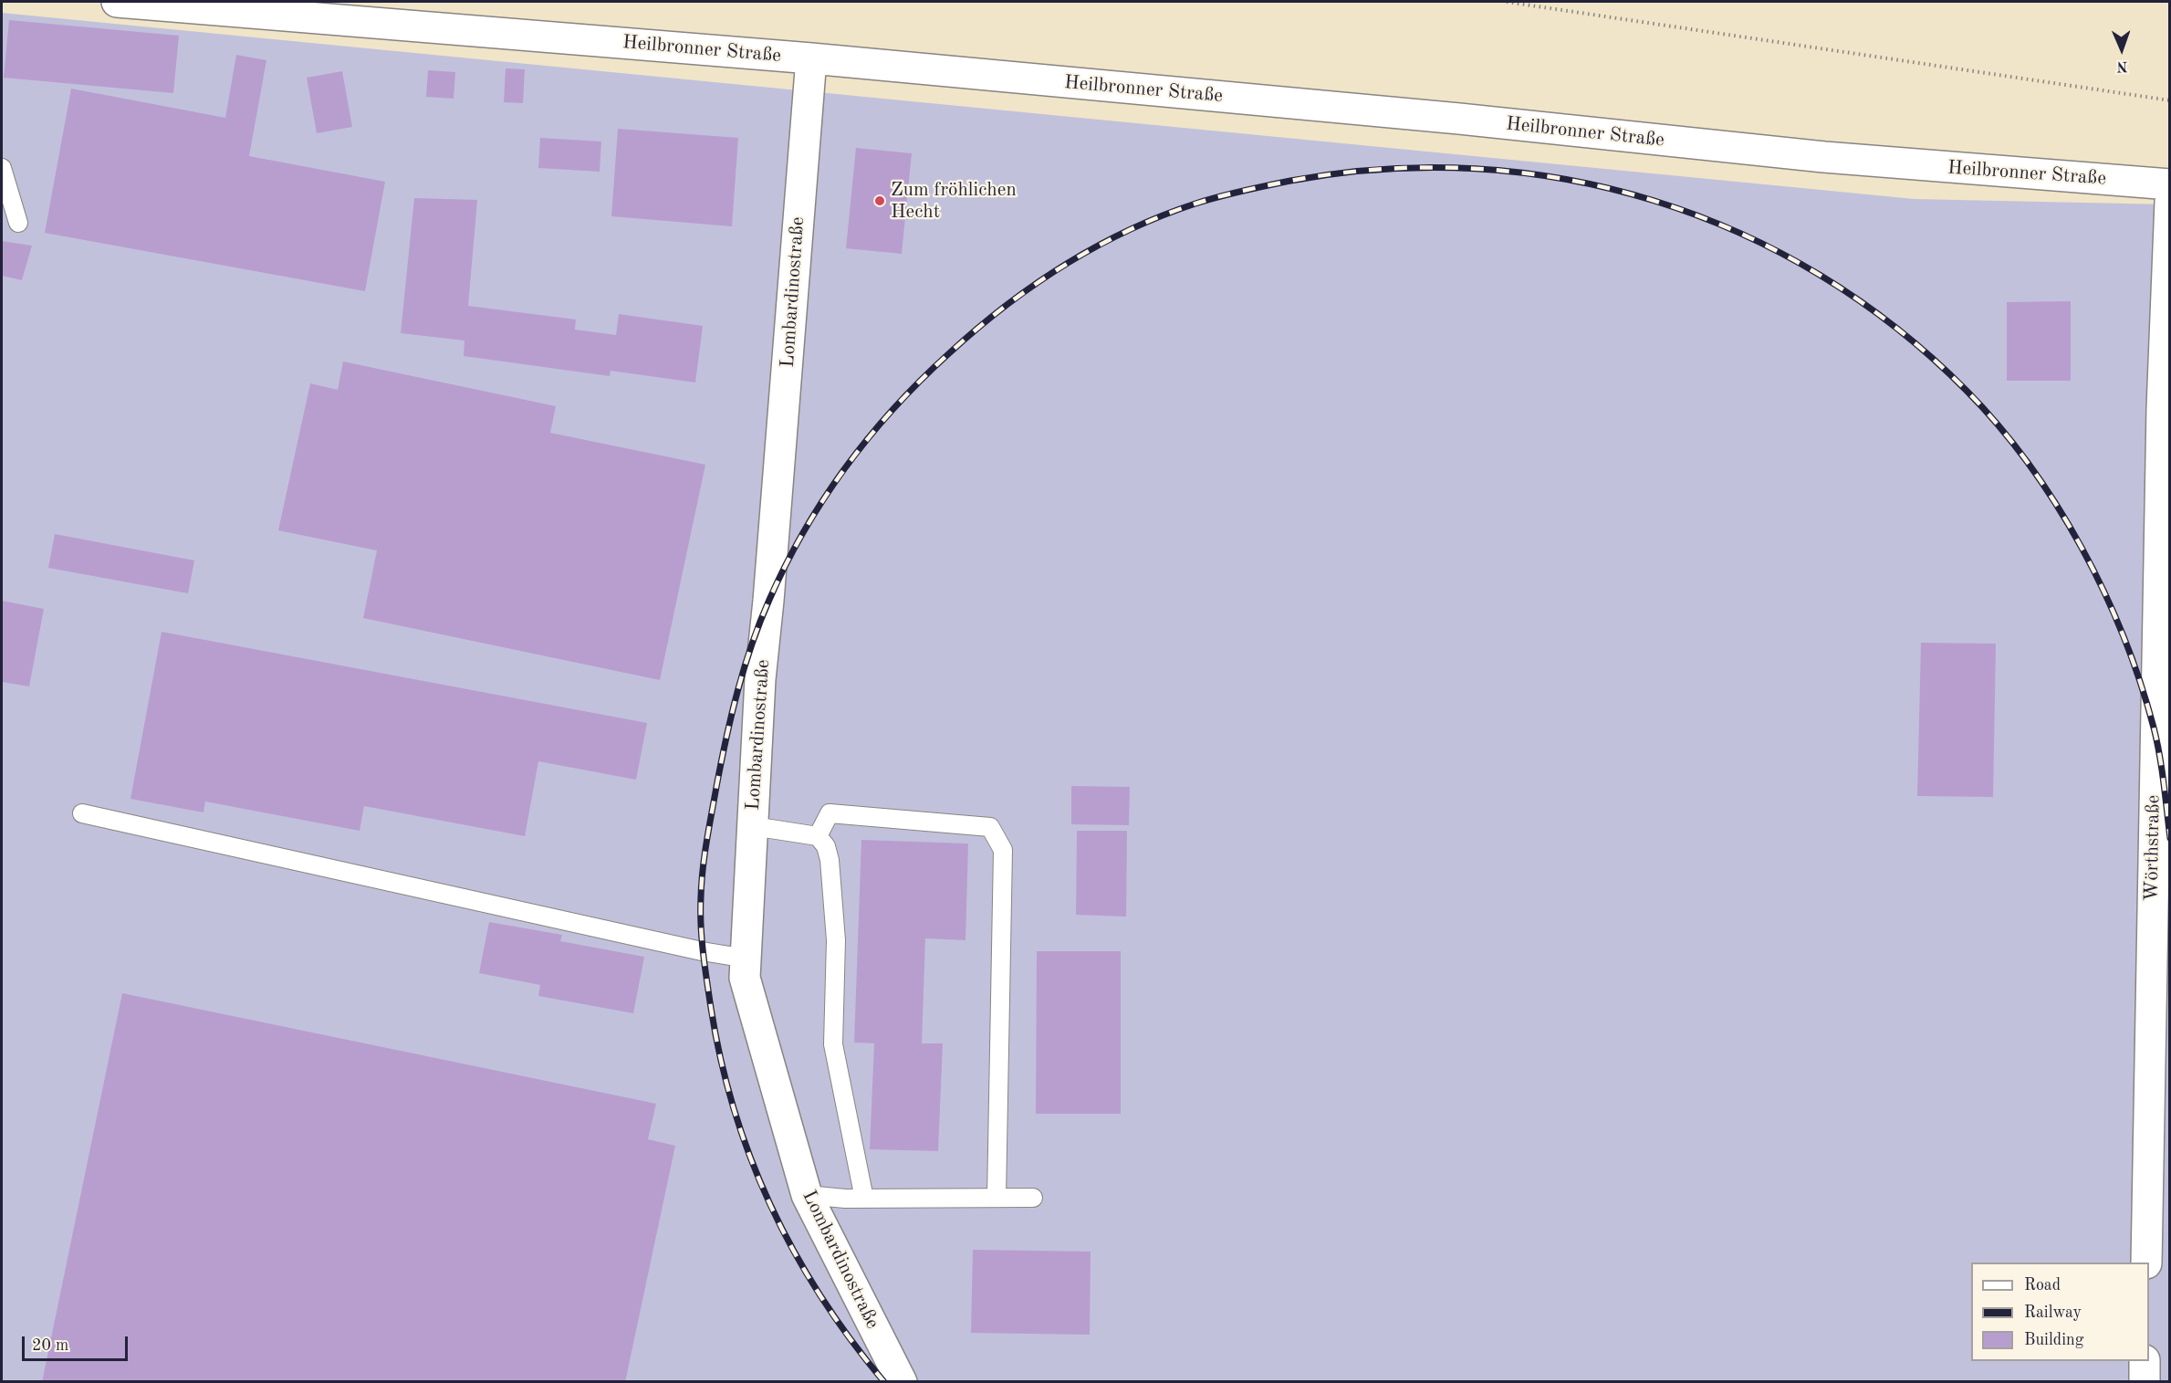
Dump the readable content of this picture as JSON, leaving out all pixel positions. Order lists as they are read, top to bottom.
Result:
{
  "streets": {
    "street": ["Heilbronner Straße", "Lombardinostraße", "Wörthstraße"]
  },
  "crossings": [
    ["Heilbronner Straße", "Lombardinostraße"]
  ],
  "places": ["Zum fröhlichen Hecht"],
  "legend": ["Road", "Railway", "Building"],
  "scale_bar": "20 m",
  "north": "bottom"
}
